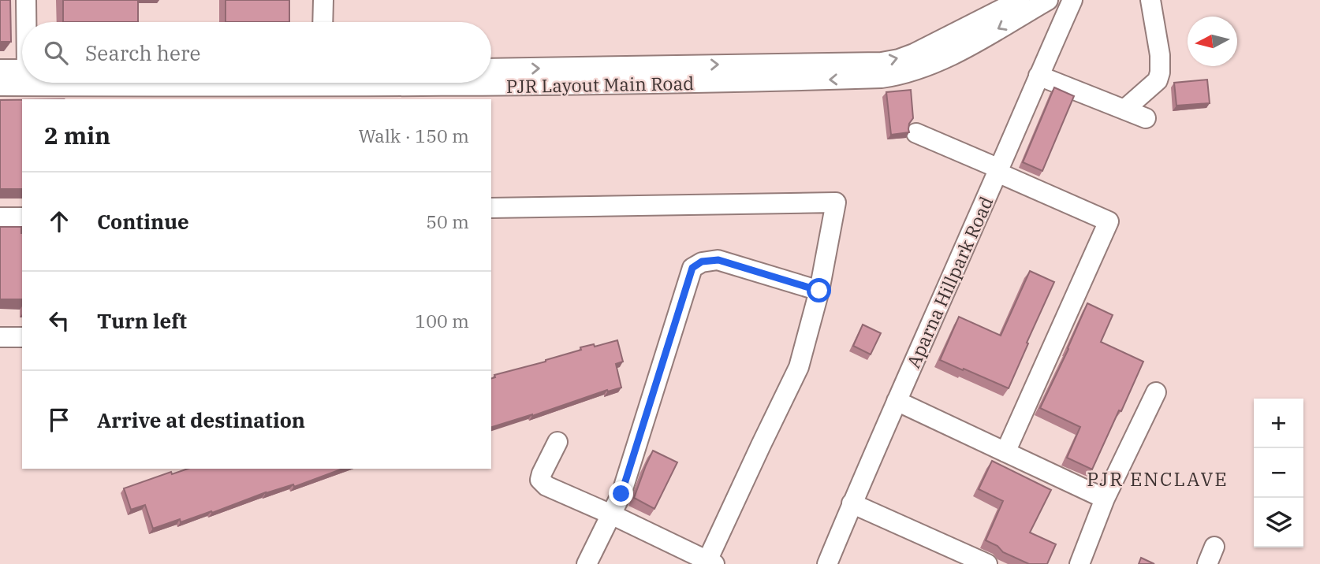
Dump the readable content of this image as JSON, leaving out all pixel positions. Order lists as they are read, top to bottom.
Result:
{
  "streets": {
    "street": ["PJR Layout Main Road", "Aparna Hillpark Road"]
  },
  "districts": ["PJR ENCLAVE"],
  "north": "left",
  "page": {
    "search": "Search here",
    "heading": ["2 min", "Walk · 150 m"],
    "list": [
      ["Continue", "50 m"],
      ["Turn left", "100 m"],
      "Arrive at destination"
    ],
    "map_buttons": ["+", "−"]
  }
}
